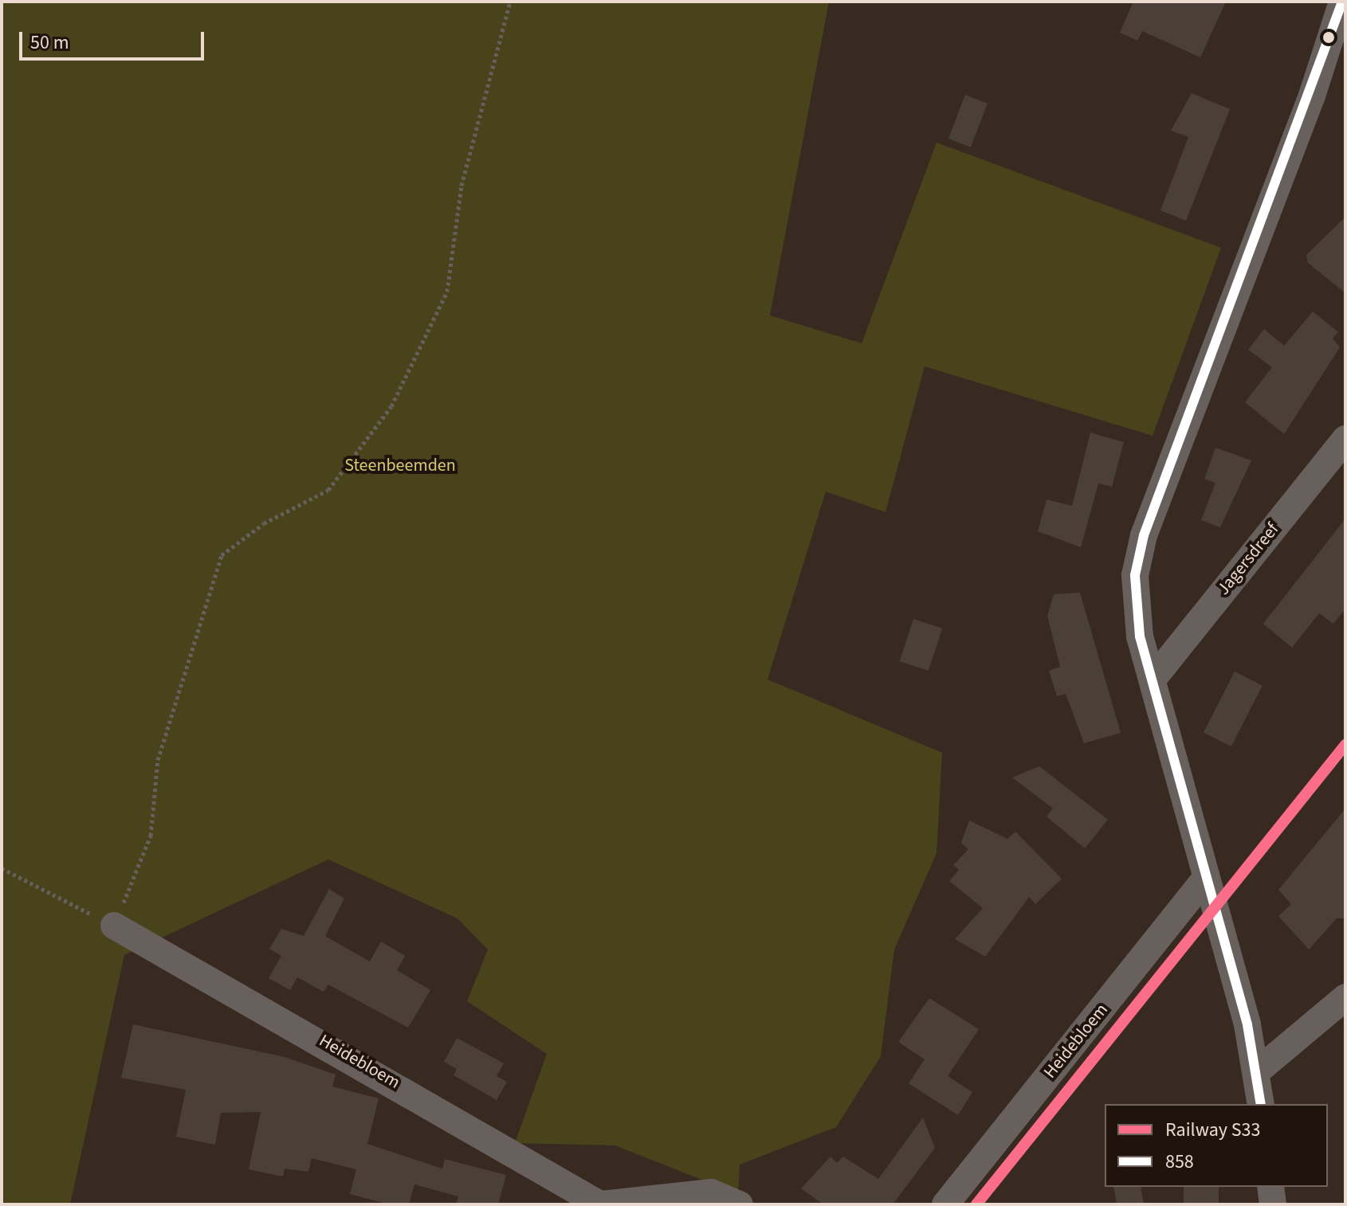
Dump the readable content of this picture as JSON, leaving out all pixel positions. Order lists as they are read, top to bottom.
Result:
{
  "streets": {
    "street": ["Jagersdreef", "Heidebloem"]
  },
  "parks": ["Steenbeemden"],
  "lines": ["transit line 858", "rail line S33"],
  "legend": ["Railway S33", "858"],
  "scale_bar": "50 m"
}
